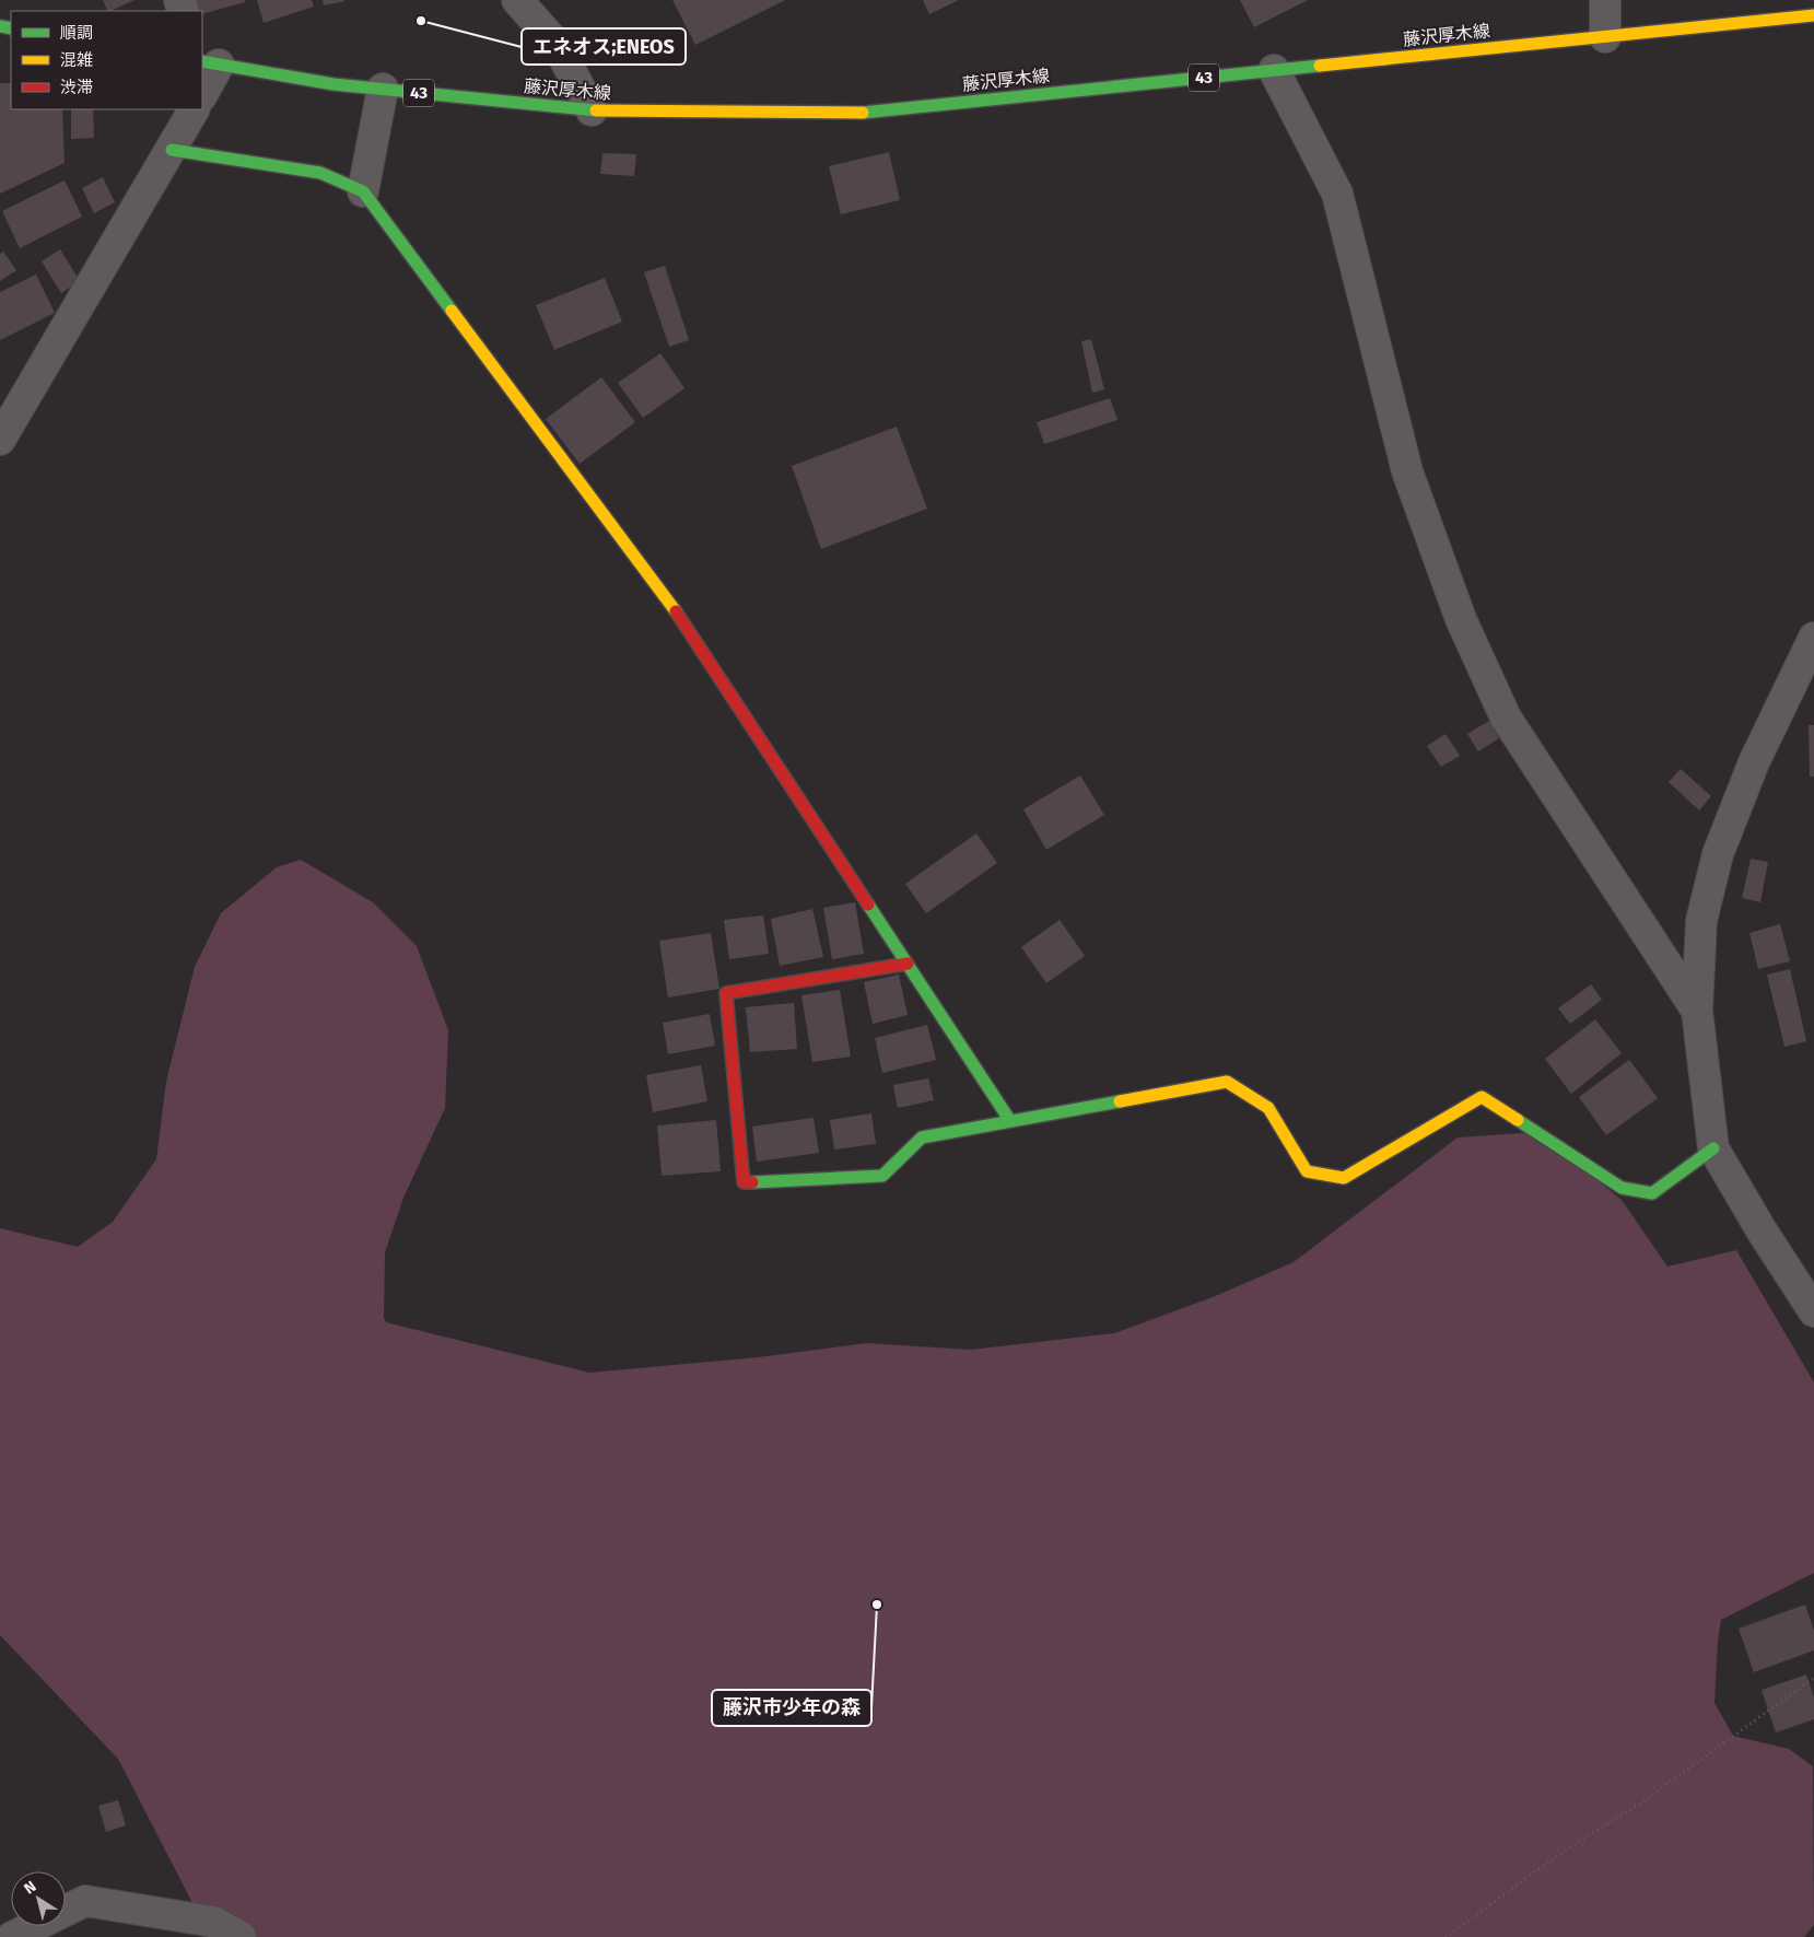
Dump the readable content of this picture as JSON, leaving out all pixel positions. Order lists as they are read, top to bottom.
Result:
{
  "streets": {
    "street": ["藤沢厚木線", "43"]
  },
  "places": ["エネオス;ENEOS", "藤沢市少年の森"],
  "legend": ["順調", "混雑", "渋滞"],
  "north": "top left"
}
